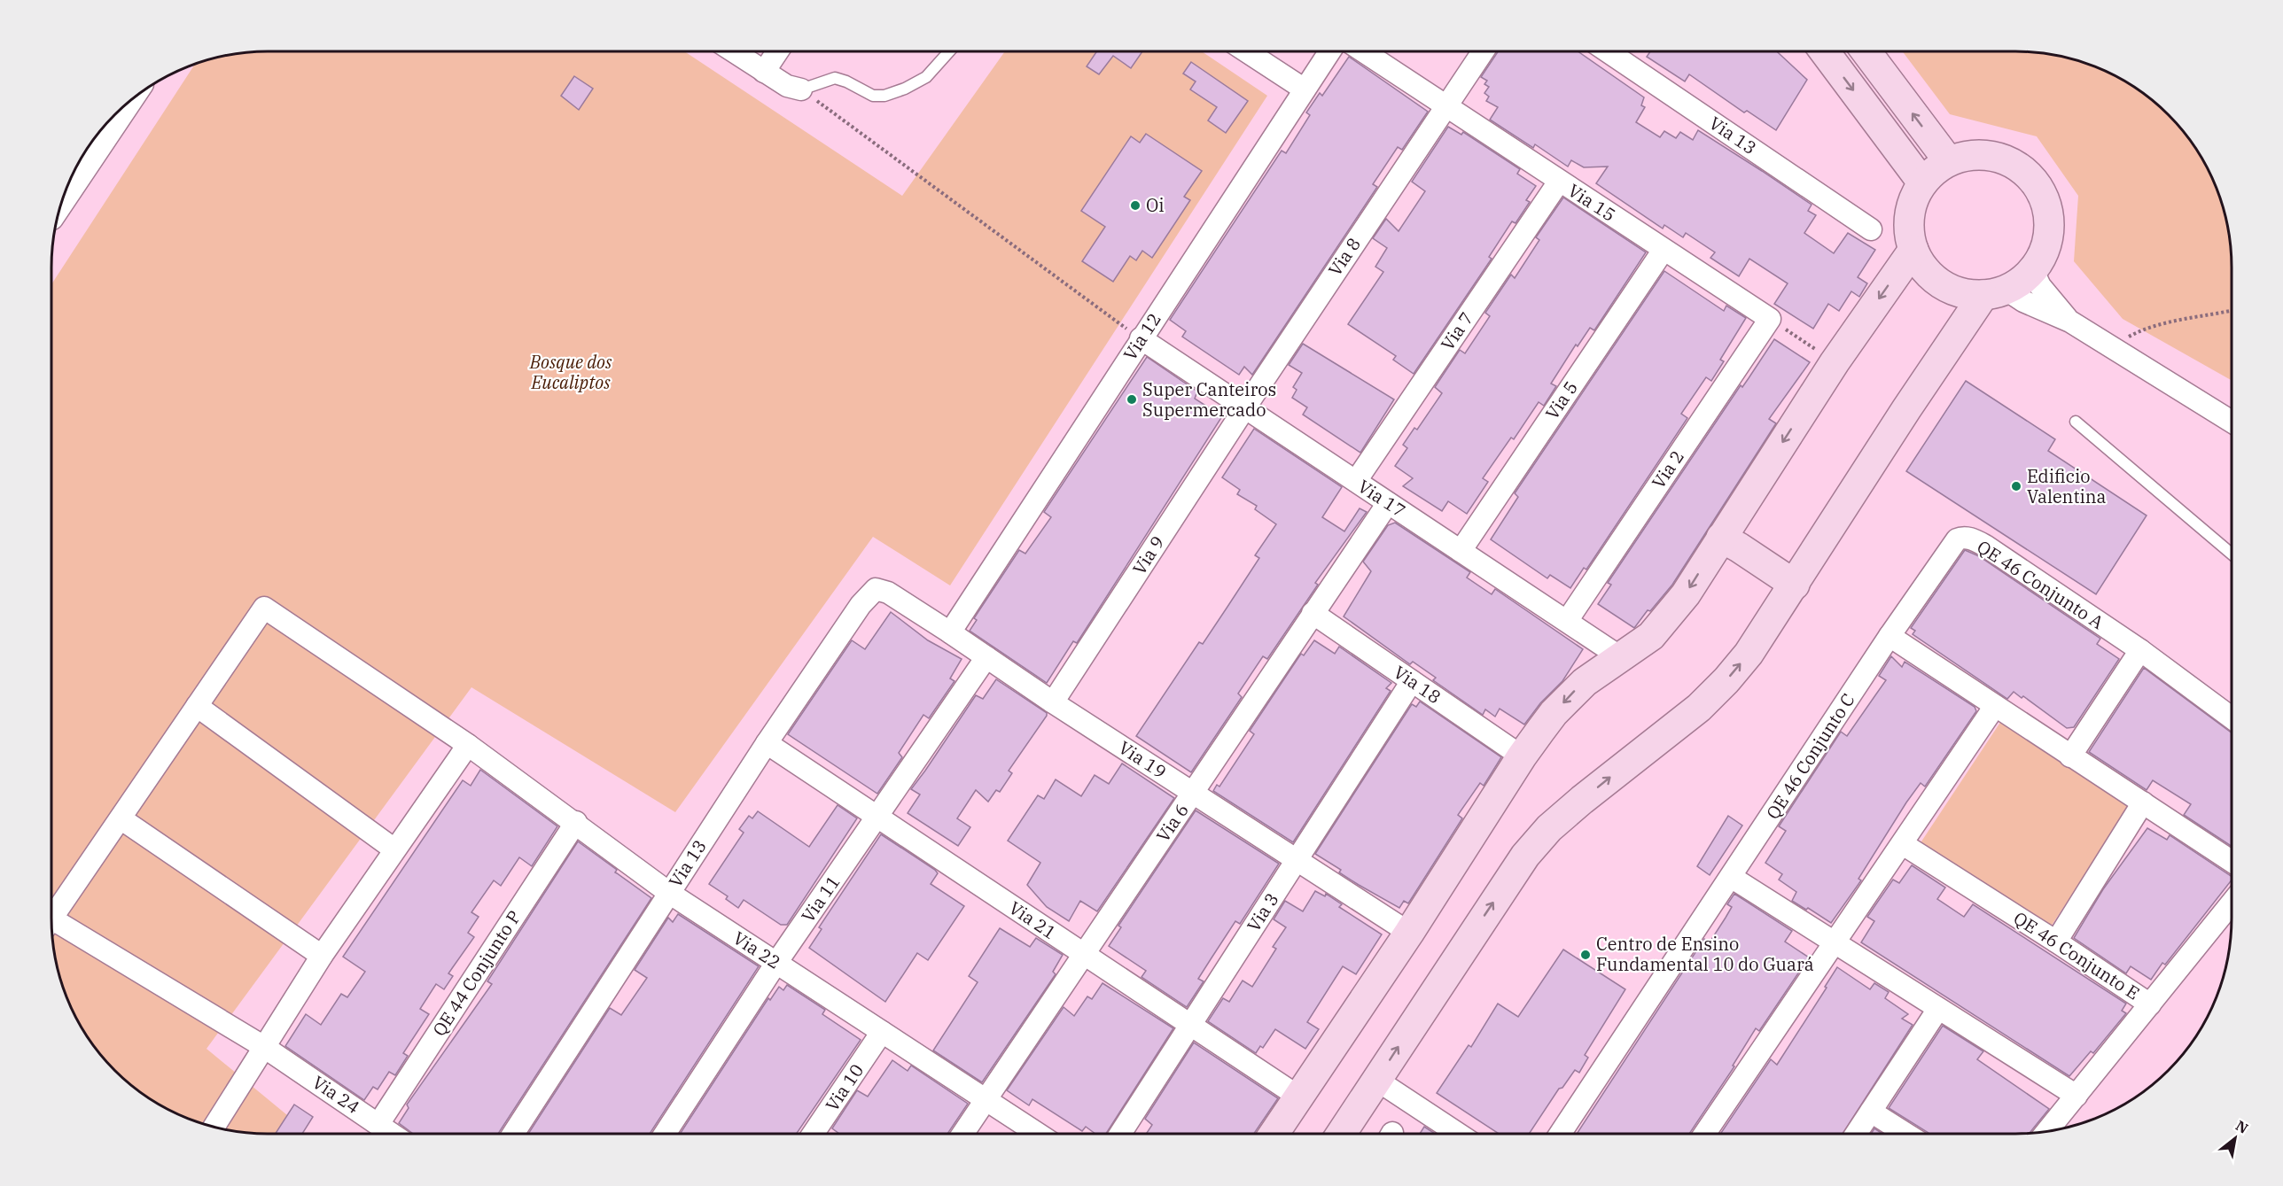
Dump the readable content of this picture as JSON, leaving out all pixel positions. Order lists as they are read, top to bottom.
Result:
{
  "streets": {
    "street": [
      "Via 13",
      "Via 15",
      "Via 8",
      "Via 7",
      "Via 12",
      "Via 5",
      "Via 2",
      "Via 17",
      "Via 9",
      "QE 46 Conjunto A",
      "Via 18",
      "QE 46 Conjunto C",
      "Via 19",
      "Via 6",
      "Via 11",
      "Via 3",
      "Via 21",
      "Via 22",
      "QE 46 Conjunto E",
      "QE 44 Conjunto P",
      "Via 10",
      "Via 24"
    ]
  },
  "crossings": [
    ["Via 13", "Via 19"],
    ["Via 13", "Via 21"],
    ["Via 13", "Via 22"],
    ["Via 15", "Via 8"],
    ["Via 15", "Via 7"],
    ["Via 15", "Via 5"],
    ["Via 15", "Via 2"],
    ["Via 8", "Via 17"],
    ["Via 8", "Via 9"],
    ["Via 7", "Via 17"],
    ["Via 12", "Via 17"],
    ["Via 12", "Via 19"],
    ["Via 5", "Via 17"],
    ["Via 2", "Via 17"],
    ["Via 17", "Via 9"],
    ["Via 17", "Via 6"],
    ["Via 9", "Via 19"],
    ["QE 46 Conjunto A", "QE 46 Conjunto C"],
    ["Via 18", "Via 6"],
    ["Via 18", "Via 3"],
    ["Via 19", "Via 6"],
    ["Via 19", "Via 11"],
    ["Via 19", "Via 3"],
    ["Via 6", "Via 21"],
    ["Via 6", "Via 22"],
    ["Via 11", "Via 21"],
    ["Via 11", "Via 22"],
    ["Via 3", "Via 21"],
    ["Via 22", "QE 44 Conjunto P"],
    ["Via 22", "Via 10"],
    ["QE 44 Conjunto P", "Via 24"]
  ],
  "parks": ["Bosque dos Eucaliptos"],
  "places": [
    "Oi",
    "Super Canteiros Supermercado",
    "Edificio Valentina",
    "Centro de Ensino Fundamental 10 do Guará"
  ],
  "north": "top right"
}
